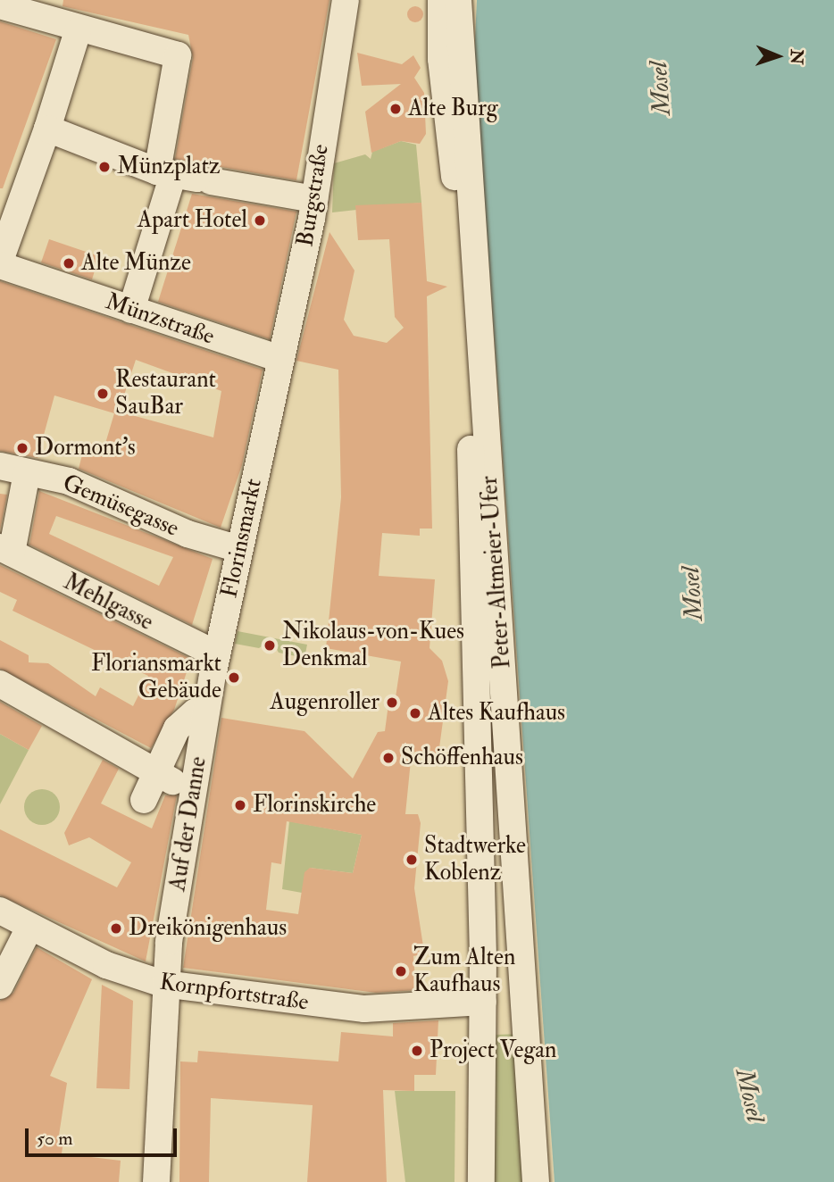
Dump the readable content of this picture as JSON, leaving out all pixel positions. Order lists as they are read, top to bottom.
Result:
{
  "streets": {
    "street": [
      "Burgstraße",
      "Münzstraße",
      "Gemüsegasse",
      "Florinsmarkt",
      "Peter-Altmeier-Ufer",
      "Mehlgasse",
      "Auf der Danne",
      "Kornpfortstraße"
    ]
  },
  "crossings": [
    ["Burgstraße", "Münzstraße"],
    ["Burgstraße", "Florinsmarkt"],
    ["Münzstraße", "Florinsmarkt"],
    ["Gemüsegasse", "Florinsmarkt"],
    ["Florinsmarkt", "Mehlgasse"],
    ["Florinsmarkt", "Auf der Danne"],
    ["Peter-Altmeier-Ufer", "Kornpfortstraße"],
    ["Auf der Danne", "Kornpfortstraße"]
  ],
  "water": ["Mosel"],
  "places": [
    "Alte Burg",
    "Münzplatz",
    "Apart Hotel",
    "Alte Münze",
    "Restaurant SauBar",
    "Dormont's",
    "Nikolaus-von-Kues Denkmal",
    "Floriansmarkt Gebäude",
    "Augenroller",
    "Altes Kaufhaus",
    "Schöffenhaus",
    "Florinskirche",
    "Stadtwerke Koblenz",
    "Dreikönigenhaus",
    "Zum Alten Kaufhaus",
    "Project Vegan"
  ],
  "scale_bar": "50 m",
  "north": "right"
}
